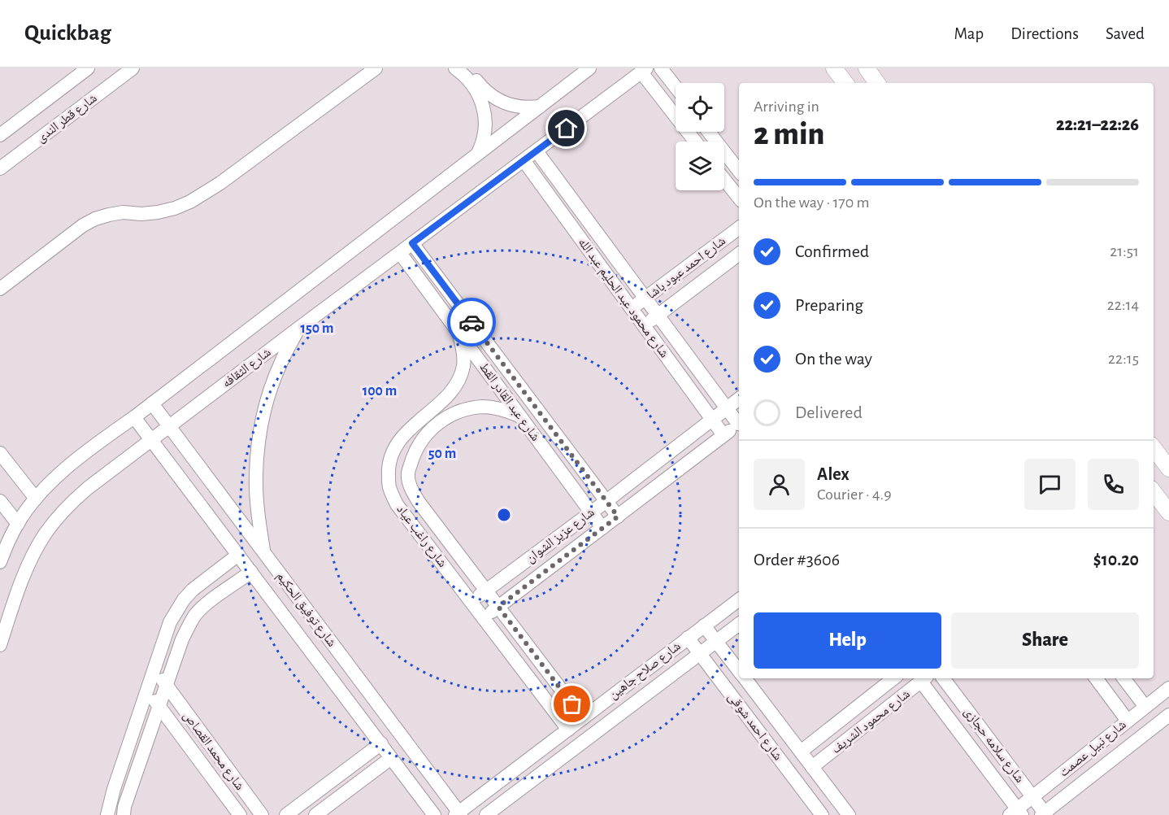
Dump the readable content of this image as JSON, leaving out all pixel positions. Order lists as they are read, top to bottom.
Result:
{
  "streets": {
    "street": [
      "شارع قطر الندى",
      "شارع احمد عبود باشا",
      "شارع محمود عبد الحليم عبد الله",
      "شارع الثقافه",
      "شارع عبد القادر القط",
      "شارع عزيز الشوان",
      "شارع راغب عياد",
      "شارع توفيق الحكيم",
      "شارع صلاح جاهين",
      "شارع محمود الشريف",
      "شارع احمد شوقى",
      "شارع سلامه حجازى",
      "شارع نبيل عصمت",
      "شارع محمد القصاص"
    ]
  },
  "crossings": [
    ["شارع احمد عبود باشا", "شارع محمود عبد الحليم عبد الله"],
    ["شارع محمود عبد الحليم عبد الله", "شارع الثقافه"],
    ["شارع محمود عبد الحليم عبد الله", "شارع عزيز الشوان"],
    ["شارع الثقافه", "شارع عبد القادر القط"],
    ["شارع الثقافه", "شارع توفيق الحكيم"],
    ["شارع عبد القادر القط", "شارع عزيز الشوان"],
    ["شارع عبد القادر القط", "شارع راغب عياد"],
    ["شارع عزيز الشوان", "شارع راغب عياد"],
    ["شارع راغب عياد", "شارع صلاح جاهين"],
    ["شارع توفيق الحكيم", "شارع صلاح جاهين"],
    ["شارع صلاح جاهين", "شارع احمد شوقى"],
    ["شارع محمود الشريف", "شارع احمد شوقى"],
    ["شارع محمود الشريف", "شارع سلامه حجازى"],
    ["شارع سلامه حجازى", "شارع نبيل عصمت"]
  ],
  "page": {
    "header": "Quickbag",
    "nav": ["Map", "Directions", "Saved"],
    "heading": ["2 min", "Arriving in", "22:21–22:26"],
    "panel": [
      "Alex",
      "Courier · 4.9",
      "Order #3606",
      "$10.20"
    ],
    "bar": "On the way · 170 m",
    "list": [
      ["Confirmed", "21:51"],
      ["Preparing", "22:14"],
      ["On the way", "22:15"],
      "Delivered"
    ],
    "buttons": ["Help", "Share"]
  },
  "rings": ["150 m", "100 m", "50 m"]
}
